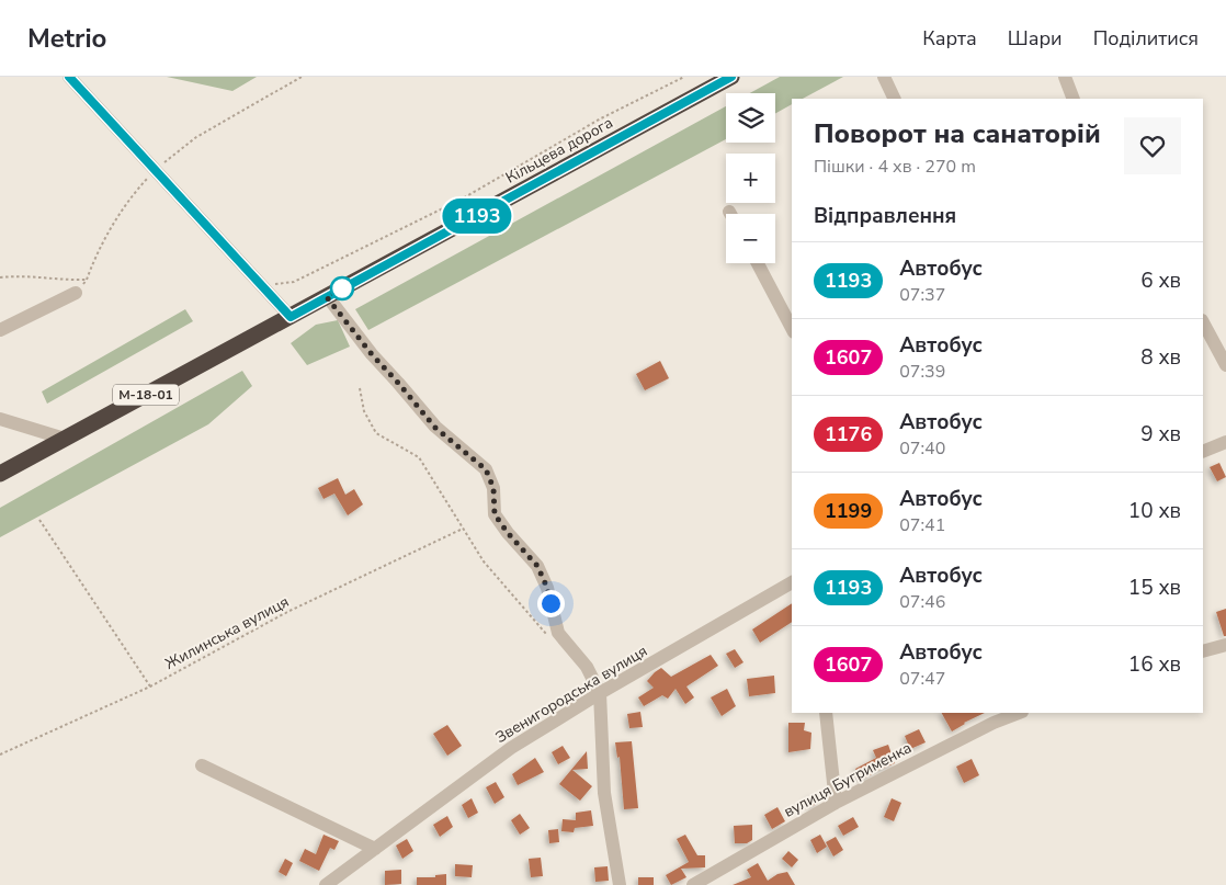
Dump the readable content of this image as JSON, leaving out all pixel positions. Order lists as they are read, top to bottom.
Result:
{
  "streets": {
    "highway": ["Кільцева дорога", "М-18-01"],
    "street": ["Звенигородська вулиця", "вулиця Бугрименка"],
    "path": ["Жилинська вулиця"]
  },
  "lines": ["bus line 1193"],
  "page": {
    "header": "Metrio",
    "nav": ["Карта", "Шари", "Поділитися"],
    "on_map": "1193",
    "map_buttons": ["+", "−"],
    "heading": [
      ["Поворот на санаторій", "Пішки · 4 хв · 270 m"],
      "Відправлення"
    ],
    "list": [
      {
        "mark": "1193",
        "name": "Автобус",
        "note": "07:37",
        "value": "6 хв"
      },
      {
        "mark": "1607",
        "name": "Автобус",
        "note": "07:39",
        "value": "8 хв"
      },
      {
        "mark": "1176",
        "name": "Автобус",
        "note": "07:40",
        "value": "9 хв"
      },
      {
        "mark": "1199",
        "name": "Автобус",
        "note": "07:41",
        "value": "10 хв"
      },
      {
        "mark": "1193",
        "name": "Автобус",
        "note": "07:46",
        "value": "15 хв"
      },
      {
        "mark": "1607",
        "name": "Автобус",
        "note": "07:47",
        "value": "16 хв"
      }
    ]
  }
}
